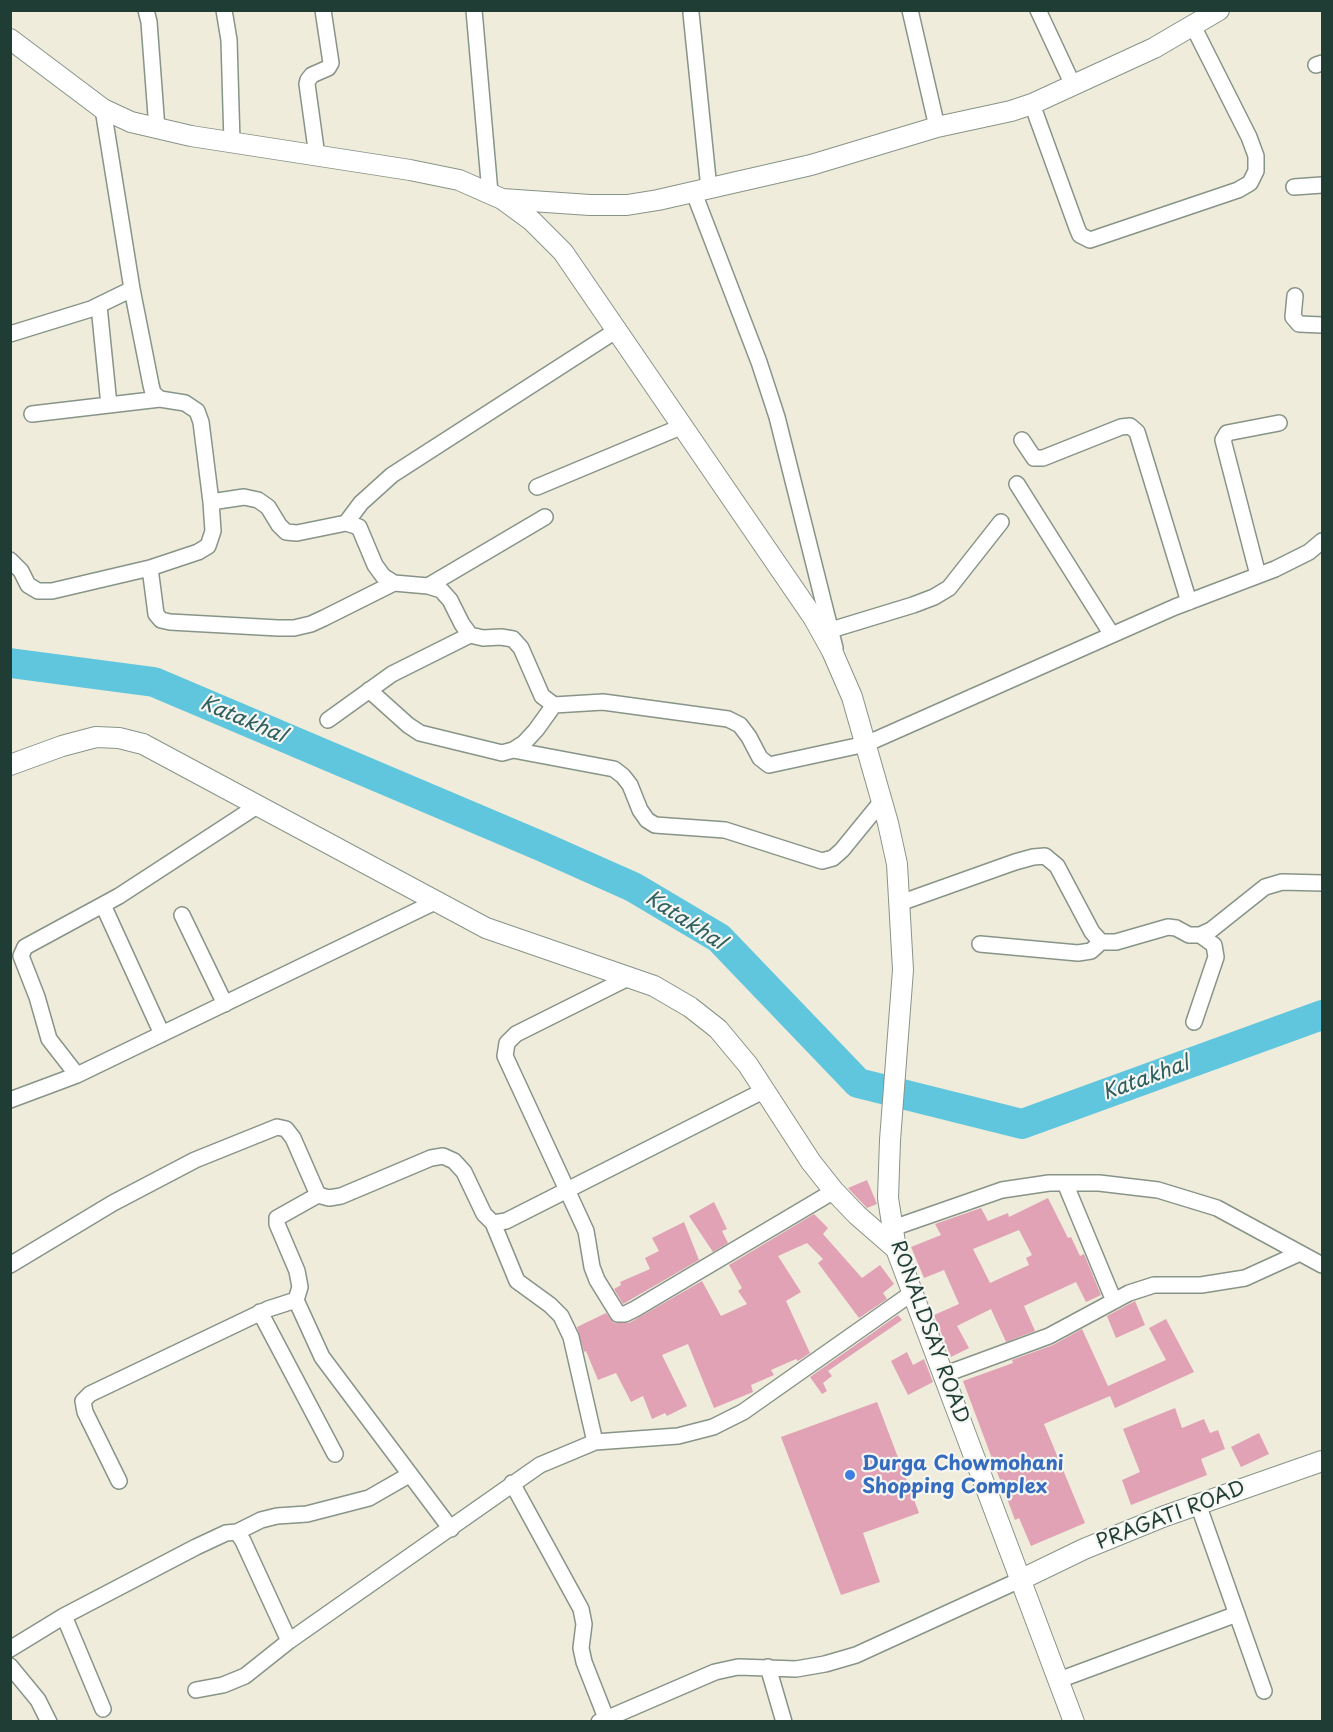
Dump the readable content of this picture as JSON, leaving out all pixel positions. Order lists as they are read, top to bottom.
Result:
{
  "streets": {
    "street": ["RONALDSAY ROAD", "PRAGATI ROAD"]
  },
  "crossings": [
    ["RONALDSAY ROAD", "PRAGATI ROAD"]
  ],
  "water": ["Katakhal"],
  "places": ["Durga Chowmohani Shopping Complex"]
}
